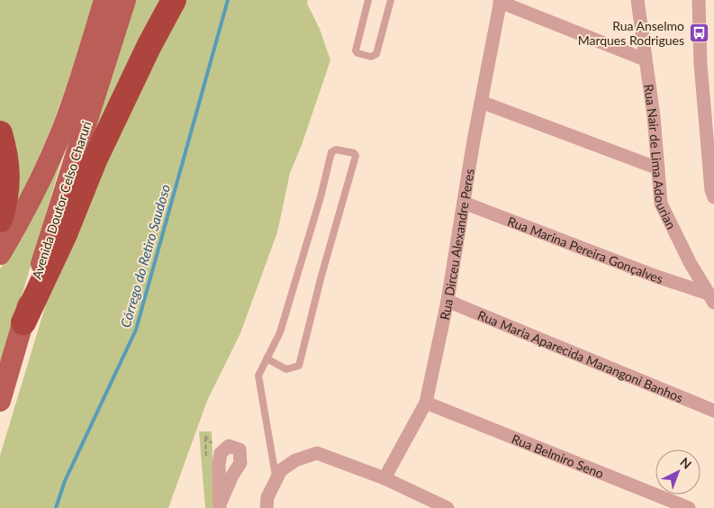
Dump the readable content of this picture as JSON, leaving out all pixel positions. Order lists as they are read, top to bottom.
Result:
{
  "streets": {
    "main road": ["Avenida Doutor Celso Charuri"],
    "street": [
      "Rua Nair de Lima Adourian",
      "Rua Dirceu Alexandre Peres",
      "Rua Marina Pereira Gonçalves",
      "Rua Maria Aparecida Marangoni Banhos",
      "Rua Belmiro Seno"
    ]
  },
  "crossings": [
    ["Rua Nair de Lima Adourian", "Rua Marina Pereira Gonçalves"],
    ["Rua Dirceu Alexandre Peres", "Rua Marina Pereira Gonçalves"],
    ["Rua Dirceu Alexandre Peres", "Rua Maria Aparecida Marangoni Banhos"],
    ["Rua Dirceu Alexandre Peres", "Rua Belmiro Seno"]
  ],
  "water": ["Córrego do Retiro Saudoso"],
  "places": {
    "bus stop": ["Rua Anselmo Marques Rodrigues"]
  },
  "north": "top right"
}
